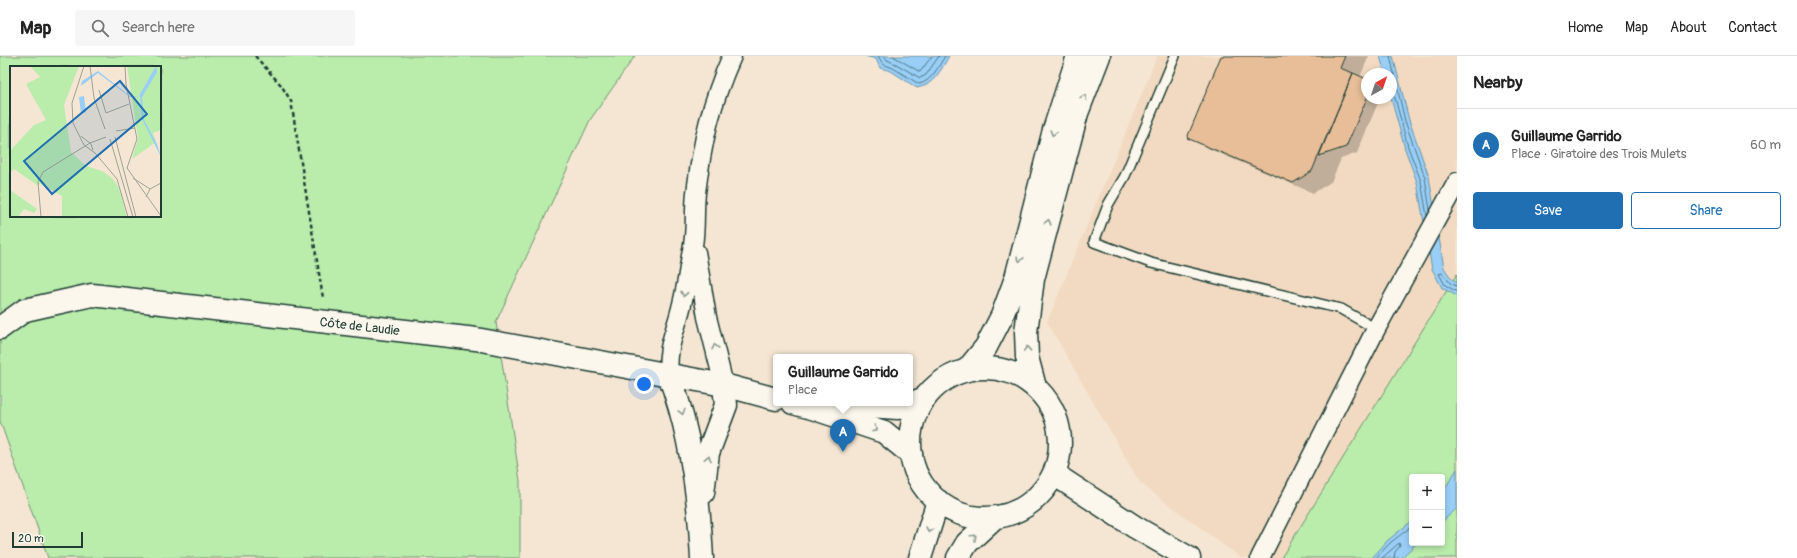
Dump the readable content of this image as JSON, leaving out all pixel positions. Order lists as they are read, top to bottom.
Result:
{
  "streets": {
    "main road": ["Côte de Laudie"]
  },
  "scale_bar": "20 m",
  "north": "top right",
  "page": {
    "header": "Map",
    "search": "Search here",
    "nav": [
      "Home",
      "Map",
      "About",
      "Contact"
    ],
    "heading": "Nearby",
    "list": [
      {
        "mark": "A",
        "name": "Guillaume Garrido",
        "note": "Place · Giratoire des Trois Mulets",
        "value": "60 m"
      }
    ],
    "buttons": ["Save", "Share"],
    "popup": ["Guillaume Garrido", "Place"],
    "pins": "A",
    "map_buttons": ["+", "−"],
    "scale": "20 m"
  }
}
